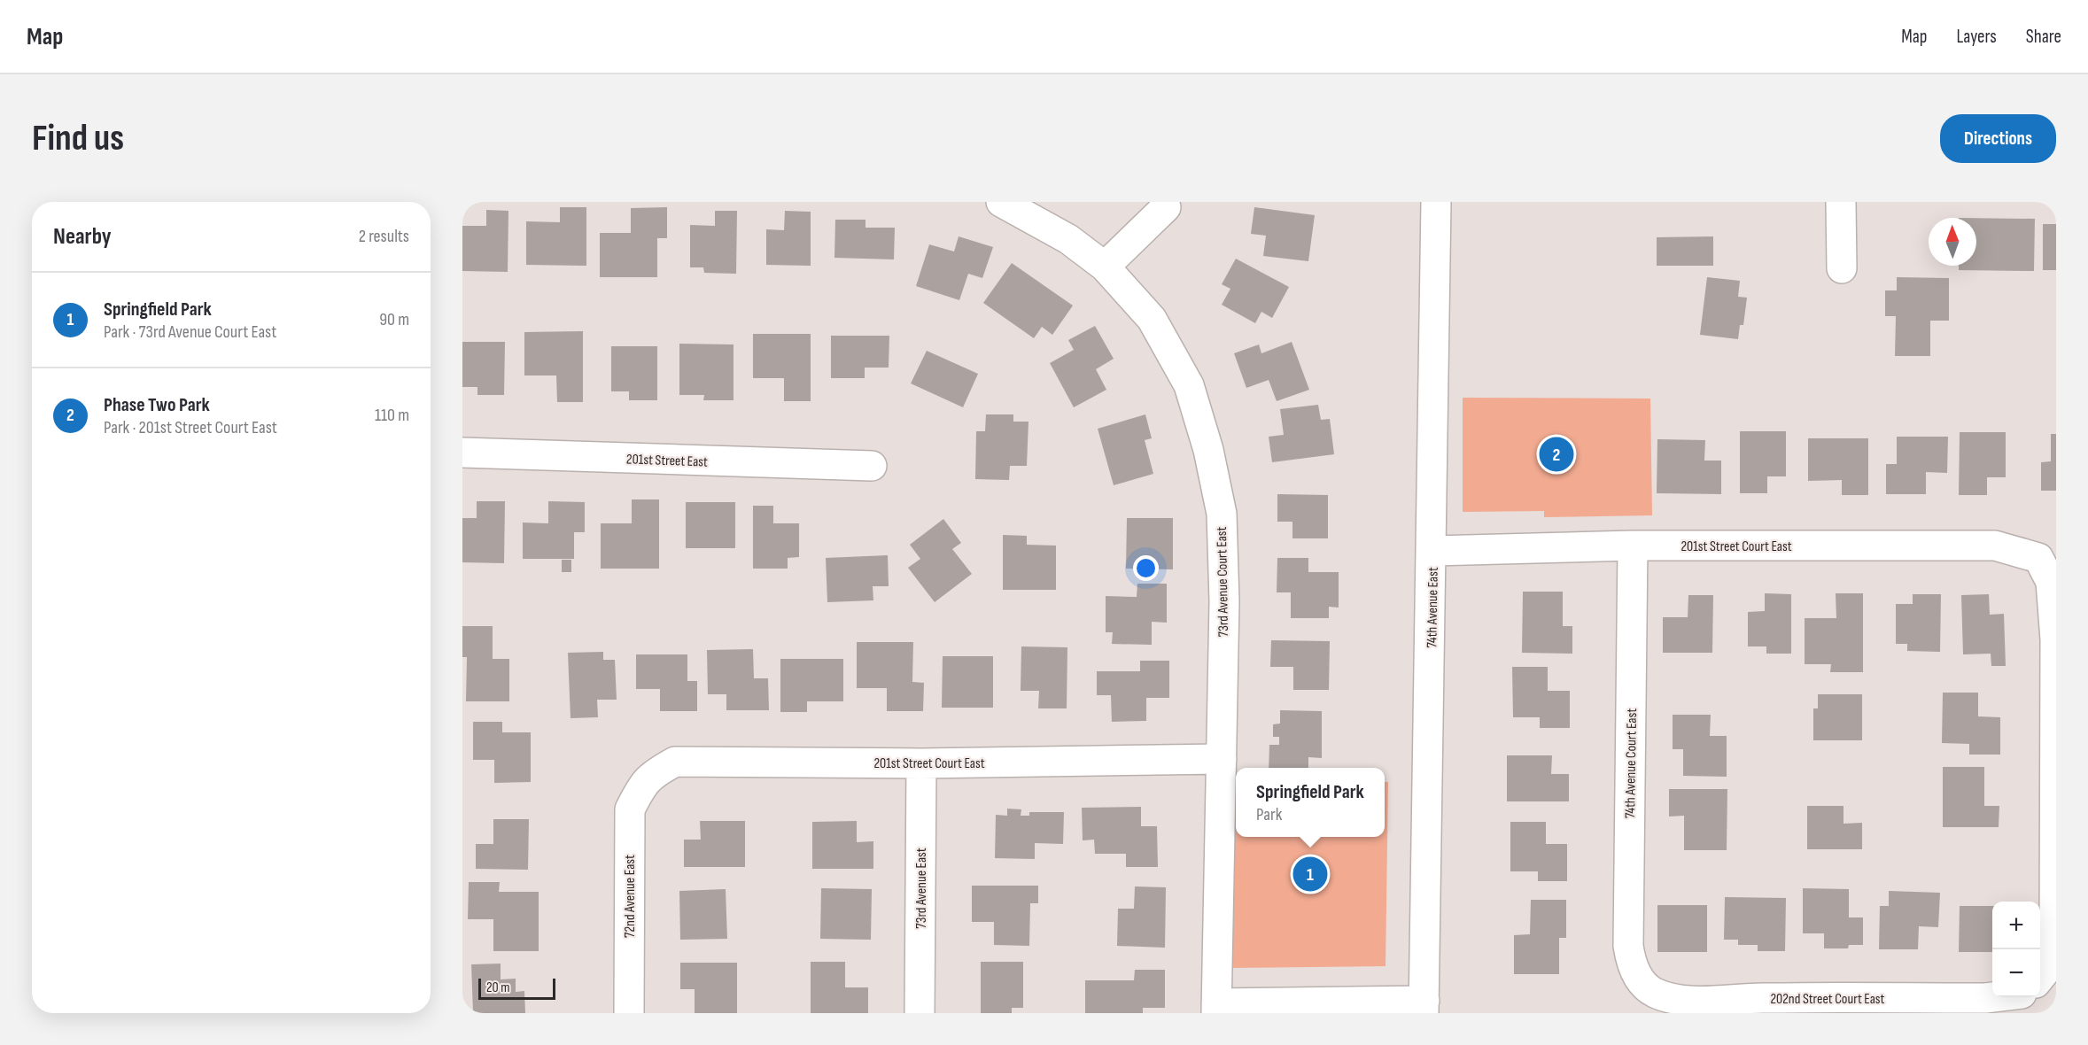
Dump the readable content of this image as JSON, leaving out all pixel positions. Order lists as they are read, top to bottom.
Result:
{
  "streets": {
    "street": [
      "201st Street East",
      "201st Street Court East",
      "73rd Avenue Court East",
      "74th Avenue East",
      "74th Avenue Court East",
      "73rd Avenue East",
      "72nd Avenue East",
      "202nd Street Court East"
    ]
  },
  "crossings": [
    ["201st Street Court East", "73rd Avenue Court East"],
    ["201st Street Court East", "74th Avenue East"],
    ["201st Street Court East", "74th Avenue Court East"],
    ["201st Street Court East", "73rd Avenue East"],
    ["201st Street Court East", "72nd Avenue East"],
    ["74th Avenue Court East", "202nd Street Court East"]
  ],
  "scale_bar": "20 m",
  "north": "top",
  "page": {
    "header": "Map",
    "nav": ["Map", "Layers", "Share"],
    "buttons": "Directions",
    "title": "Find us",
    "heading": ["Nearby", "2 results"],
    "list": [
      {
        "mark": "1",
        "name": "Springfield Park",
        "note": "Park · 73rd Avenue Court East",
        "value": "90 m"
      },
      {
        "mark": "2",
        "name": "Phase Two Park",
        "note": "Park · 201st Street Court East",
        "value": "110 m"
      }
    ],
    "pins": ["2", "1"],
    "popup": ["Springfield Park", "Park"],
    "map_buttons": ["+", "−"],
    "scale": "20 m"
  }
}
